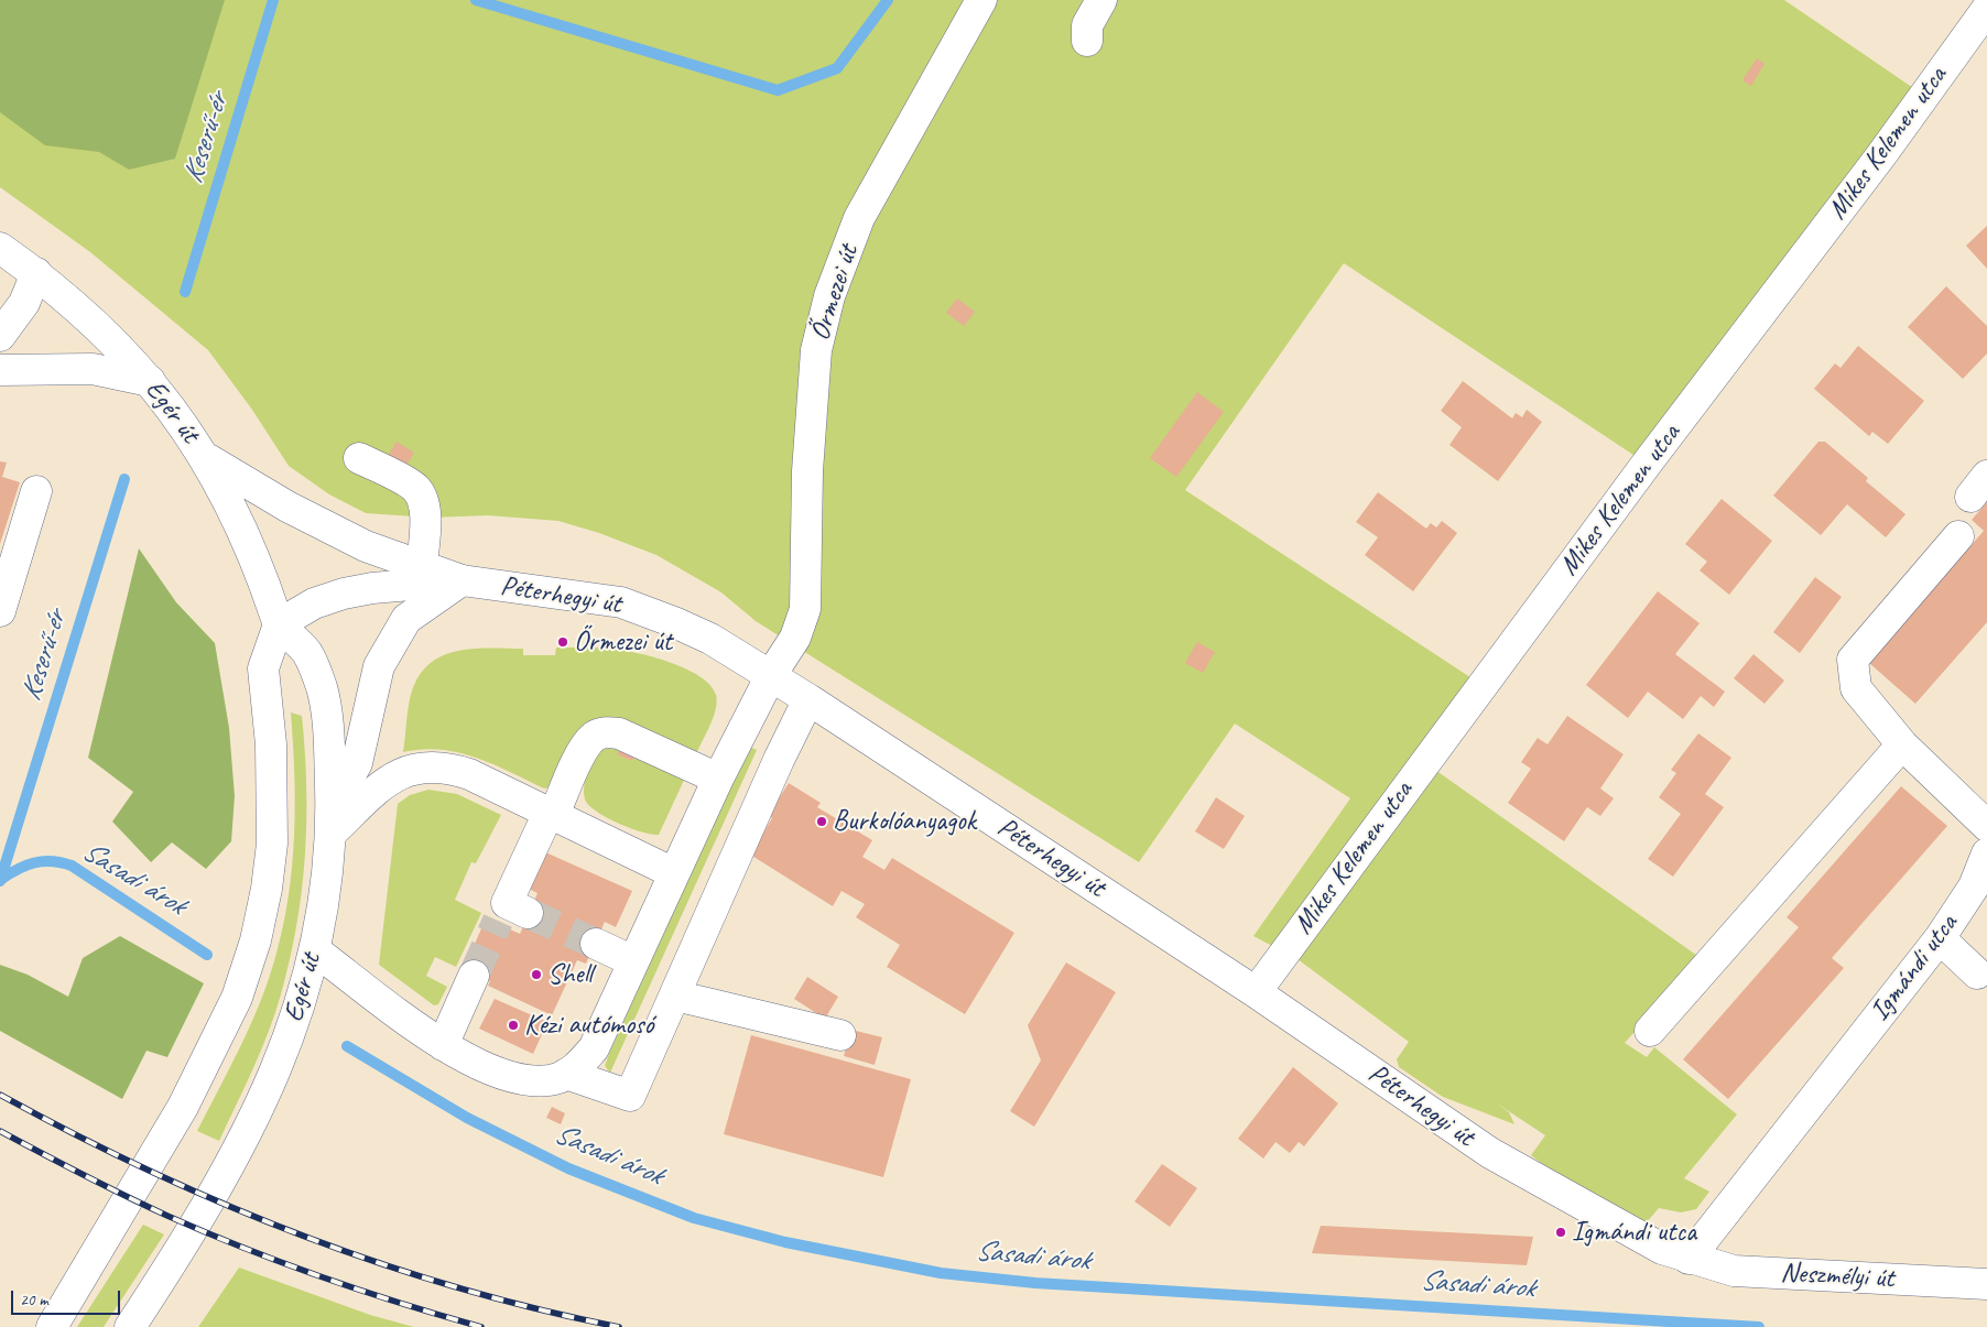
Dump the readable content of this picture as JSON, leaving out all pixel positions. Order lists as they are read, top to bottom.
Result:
{
  "streets": {
    "street": [
      "Mikes Kelemen utca",
      "Őrmezei út",
      "Egér út",
      "Péterhegyi út",
      "Igmándi utca",
      "Neszmélyi út"
    ]
  },
  "crossings": [
    ["Mikes Kelemen utca", "Péterhegyi út"],
    ["Őrmezei út", "Péterhegyi út"],
    ["Egér út", "Péterhegyi út"],
    ["Péterhegyi út", "Igmándi utca"],
    ["Péterhegyi út", "Neszmélyi út"],
    ["Igmándi utca", "Neszmélyi út"]
  ],
  "water": ["Keserű-ér", "Sasadi árok"],
  "places": [
    "Őrmezei út",
    "Burkolóanyagok",
    "Shell",
    "Kézi autómosó",
    "Igmándi utca"
  ],
  "scale_bar": "20 m"
}
